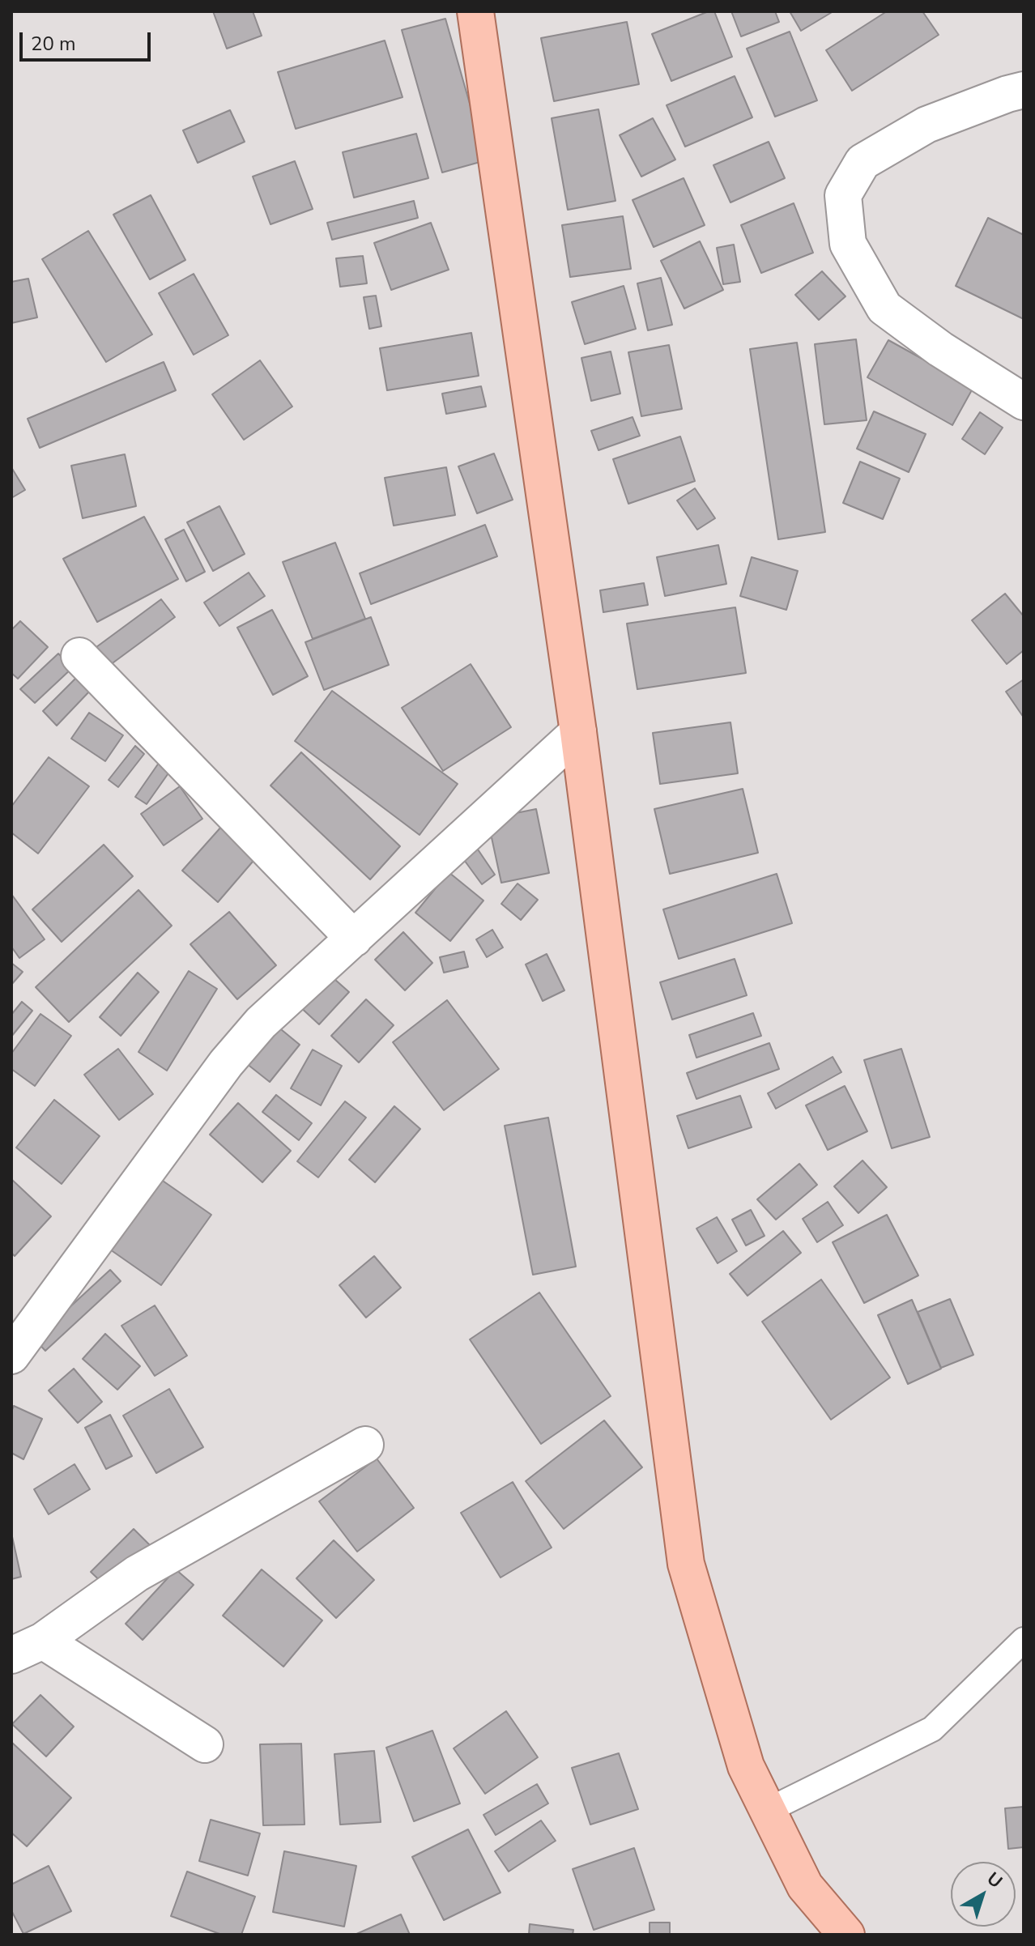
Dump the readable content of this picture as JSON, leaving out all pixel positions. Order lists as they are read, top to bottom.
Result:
{
  "scale_bar": "20 m",
  "north": "top right"
}
